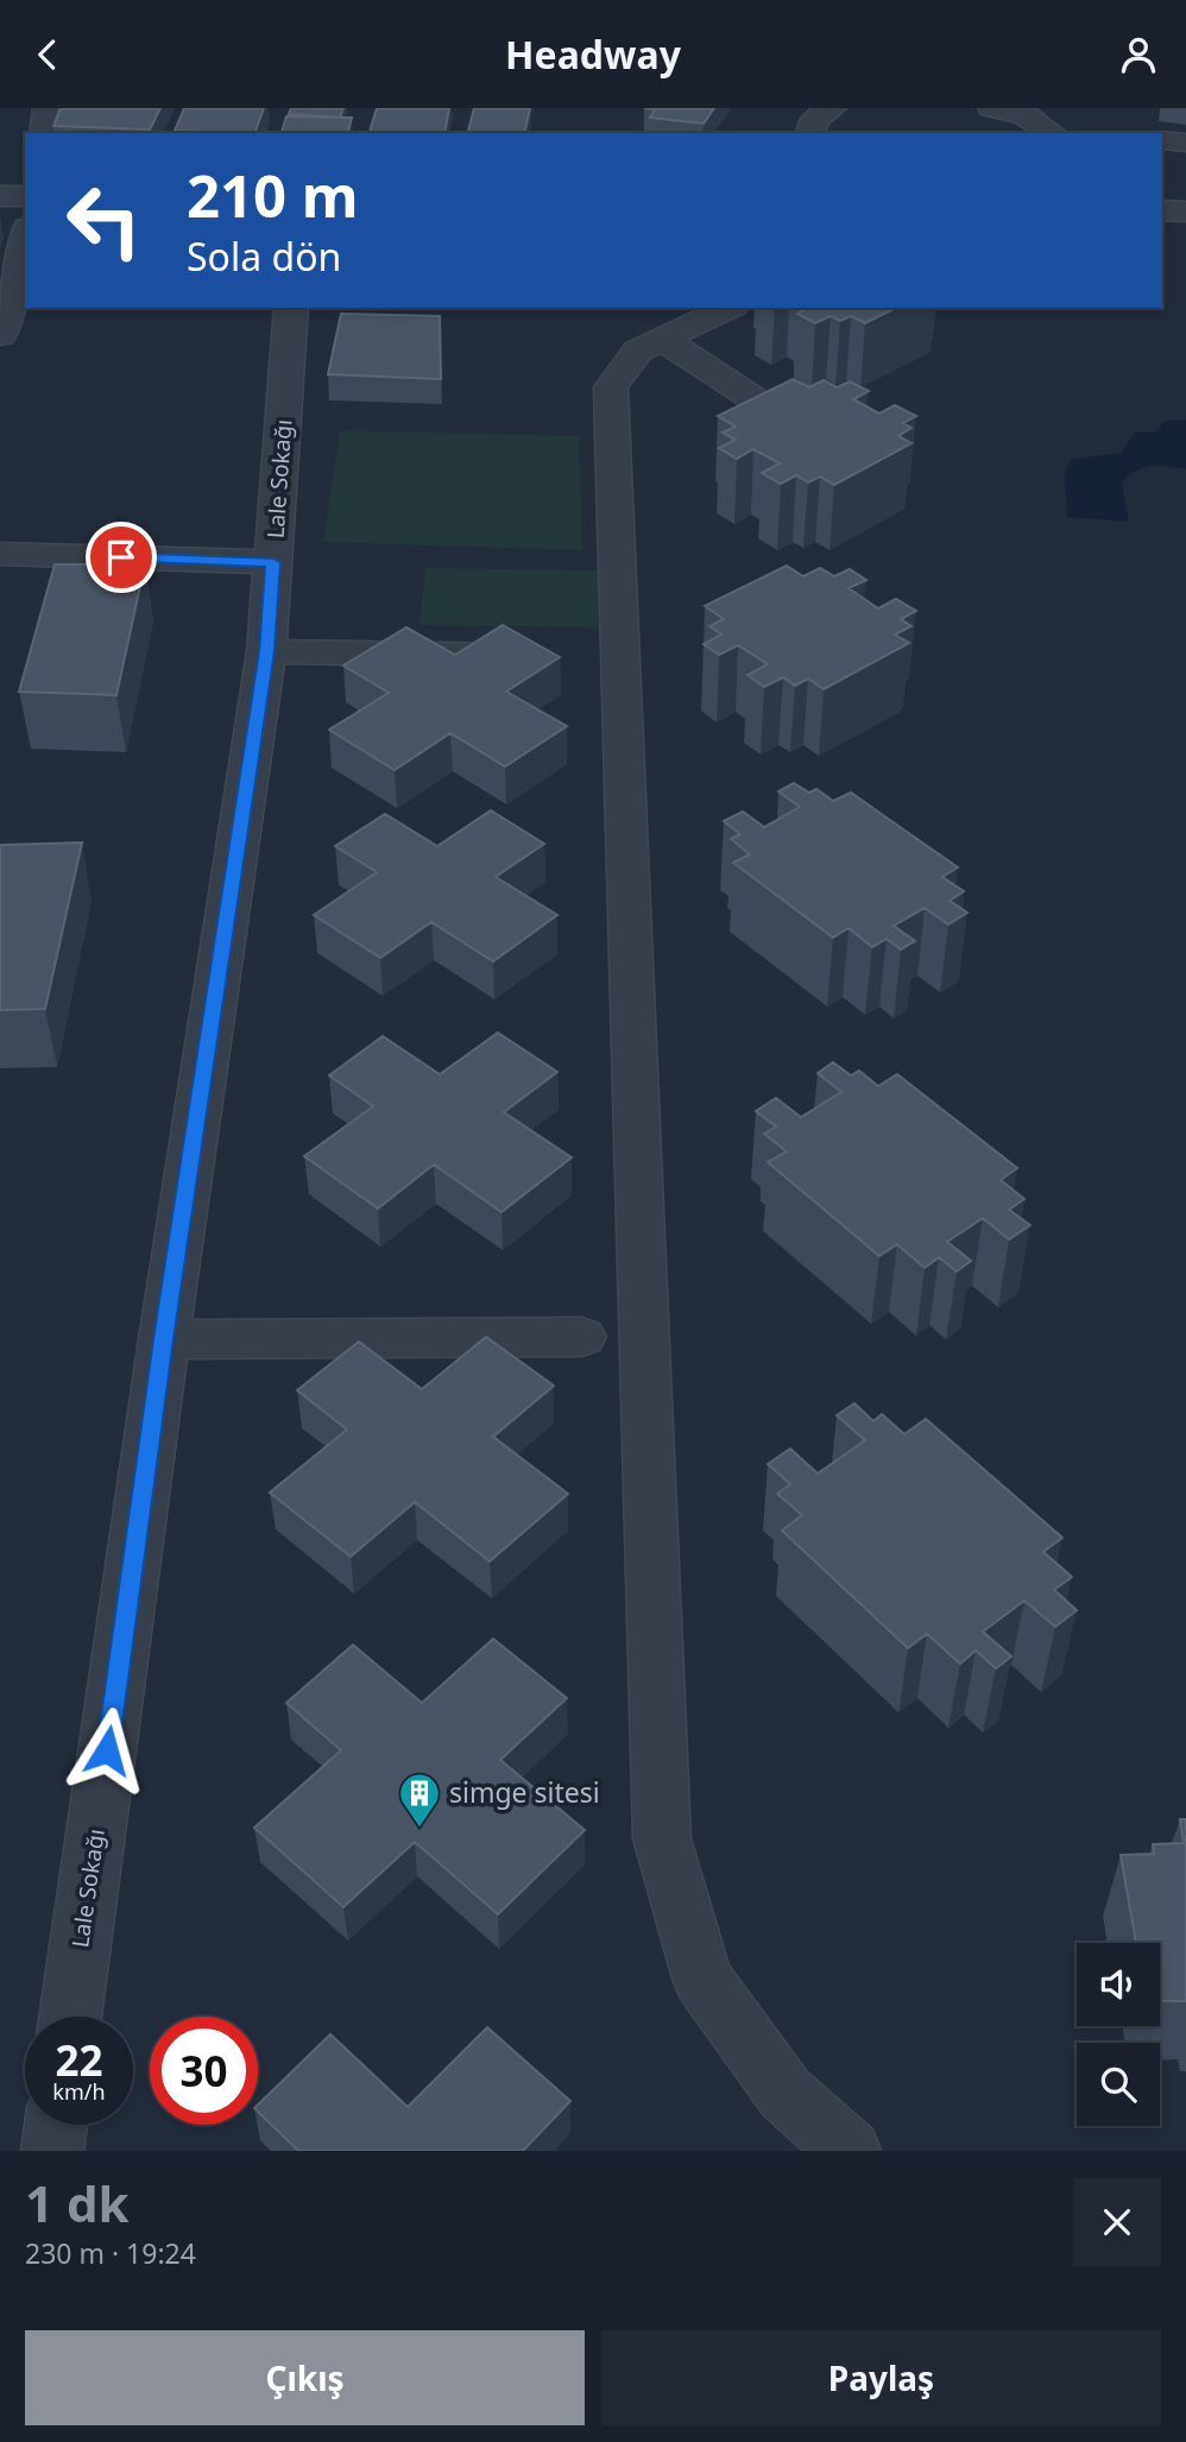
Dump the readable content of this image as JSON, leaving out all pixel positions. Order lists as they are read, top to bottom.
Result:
{
  "streets": {
    "street": ["Lale Sokağı"]
  },
  "places": {
    "building": ["simge sitesi"]
  },
  "page": {
    "header": "Headway",
    "turn": ["210 m", "Sola dön"],
    "speed": "22 km/h",
    "limit": "30",
    "heading": ["1 dk", "230 m · 19:24"],
    "buttons": ["Çıkış", "Paylaş"]
  }
}
